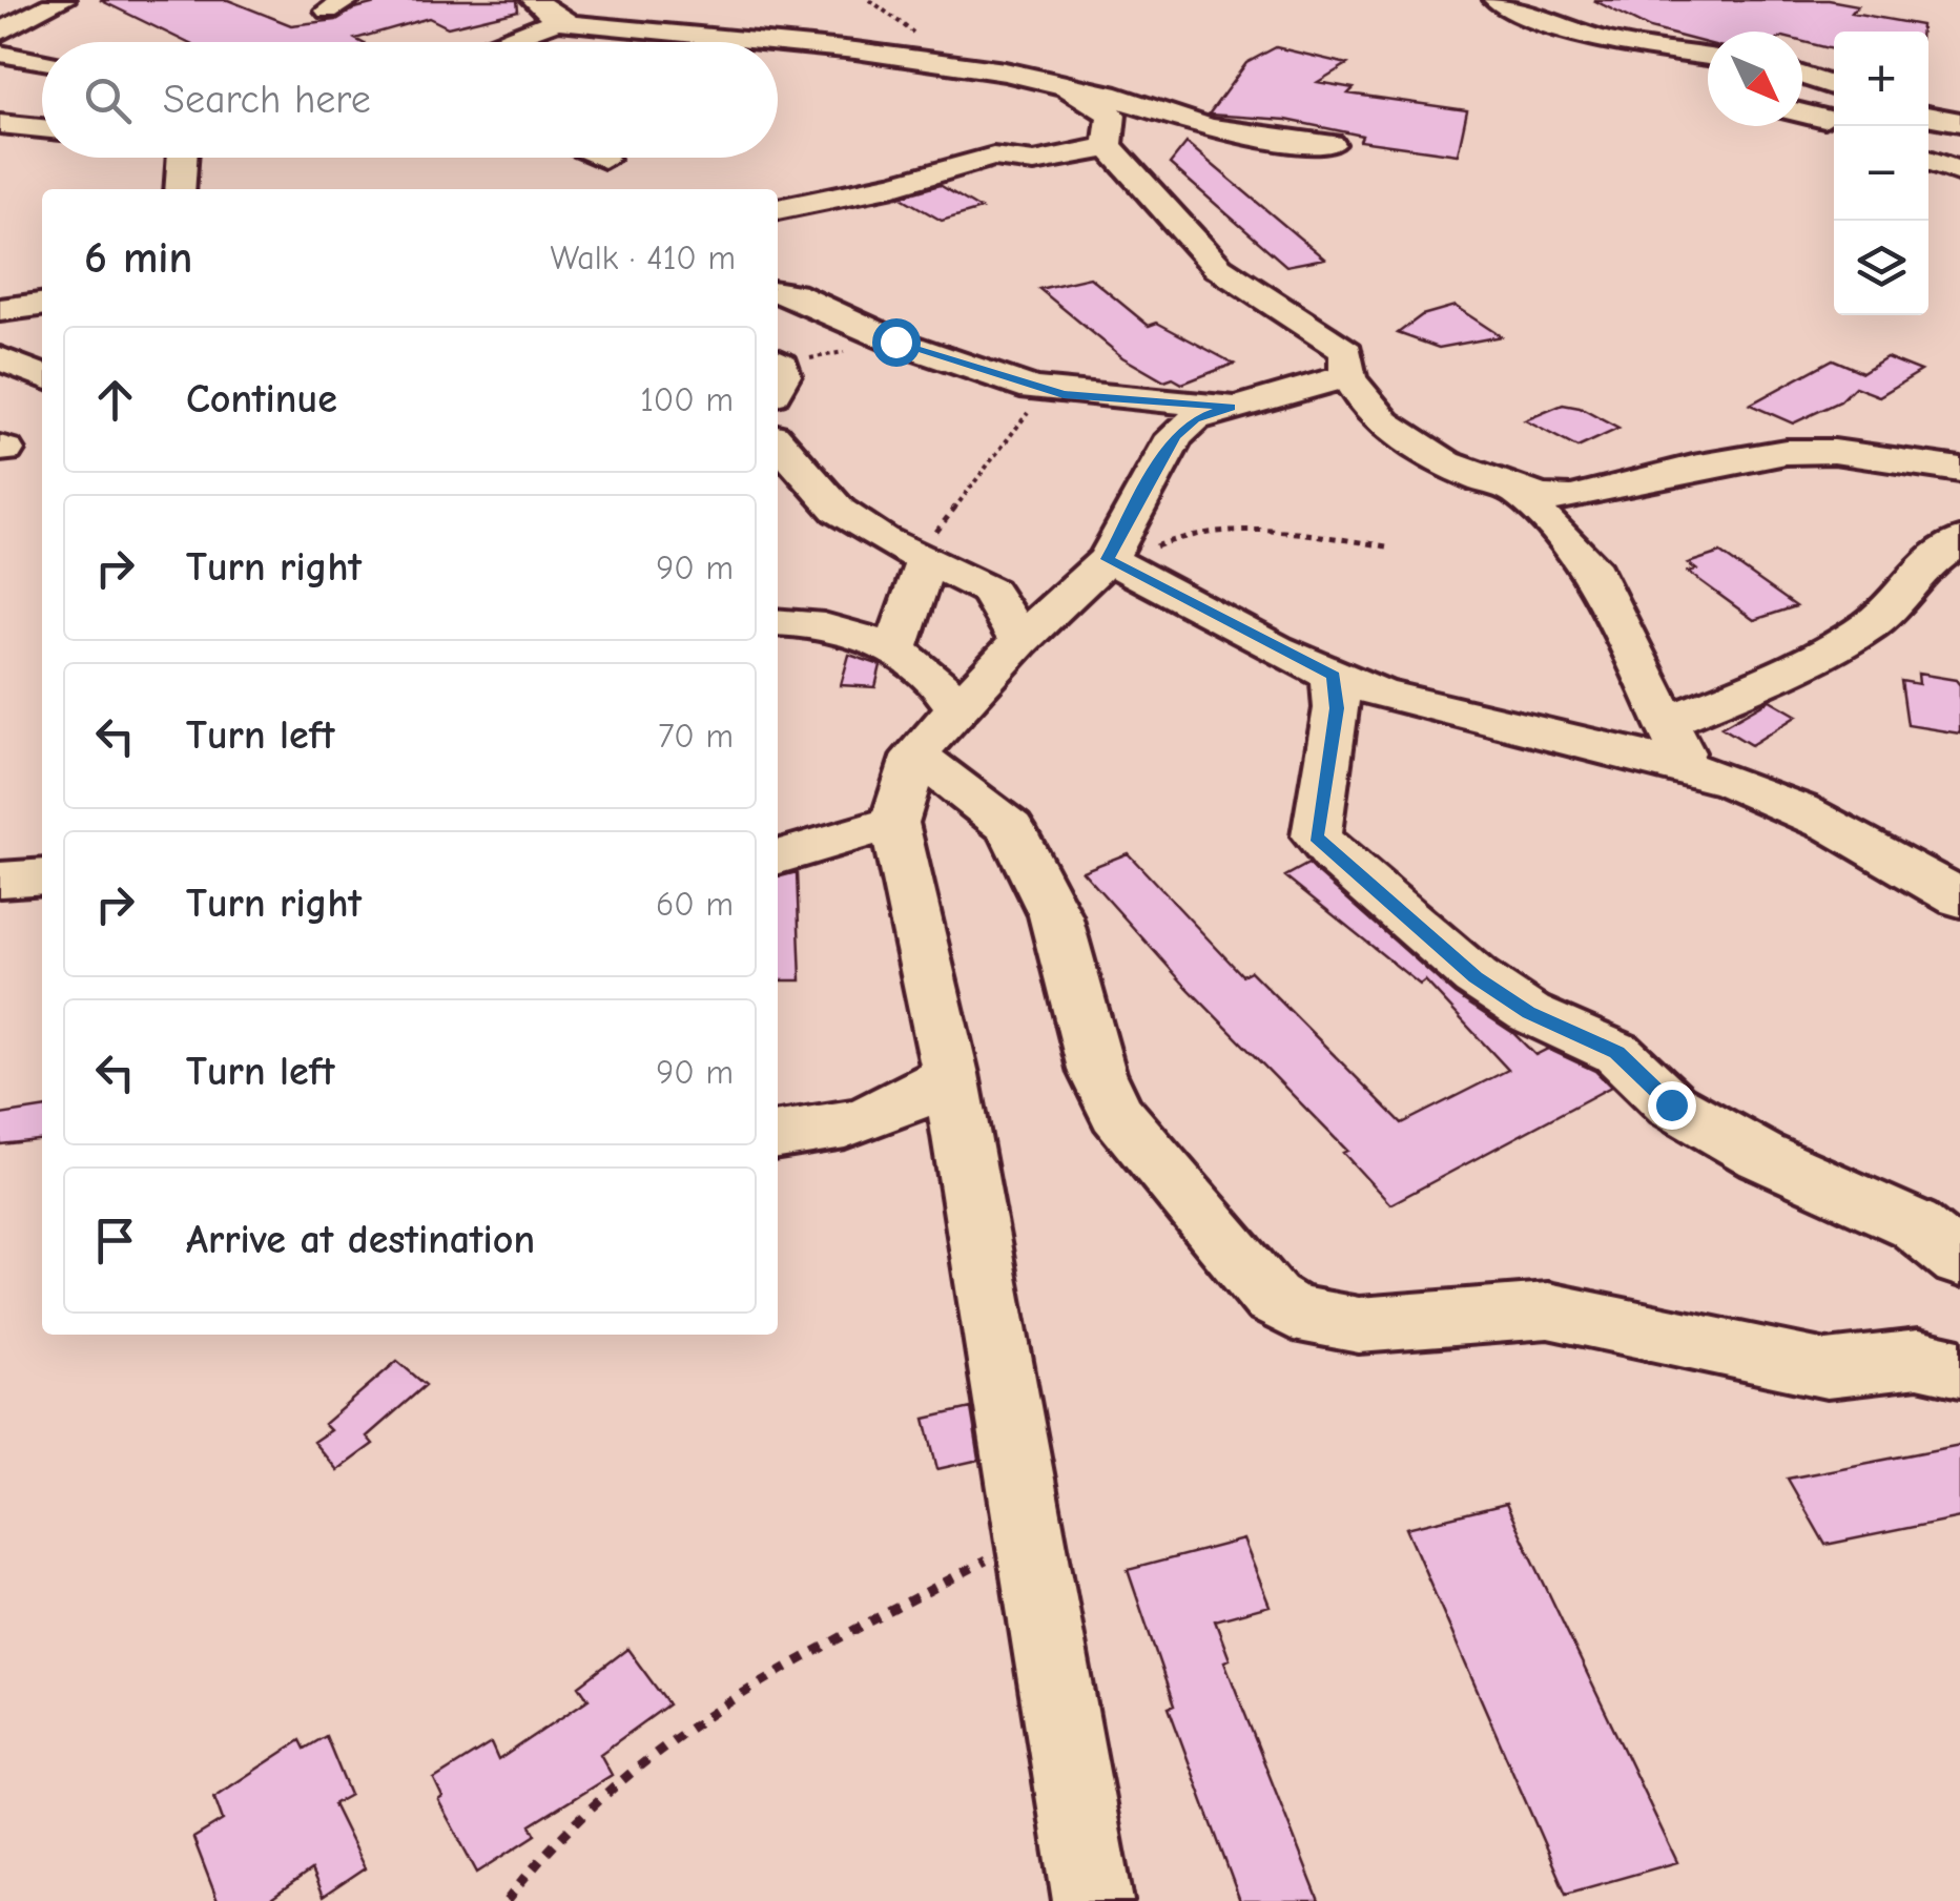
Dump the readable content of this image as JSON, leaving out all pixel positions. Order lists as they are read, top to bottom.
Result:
{
  "north": "bottom right",
  "page": {
    "map_buttons": ["+", "−"],
    "search": "Search here",
    "heading": ["6 min", "Walk · 410 m"],
    "list": [
      ["Continue", "100 m"],
      ["Turn right", "90 m"],
      ["Turn left", "70 m"],
      ["Turn right", "60 m"],
      ["Turn left", "90 m"],
      "Arrive at destination"
    ]
  }
}
